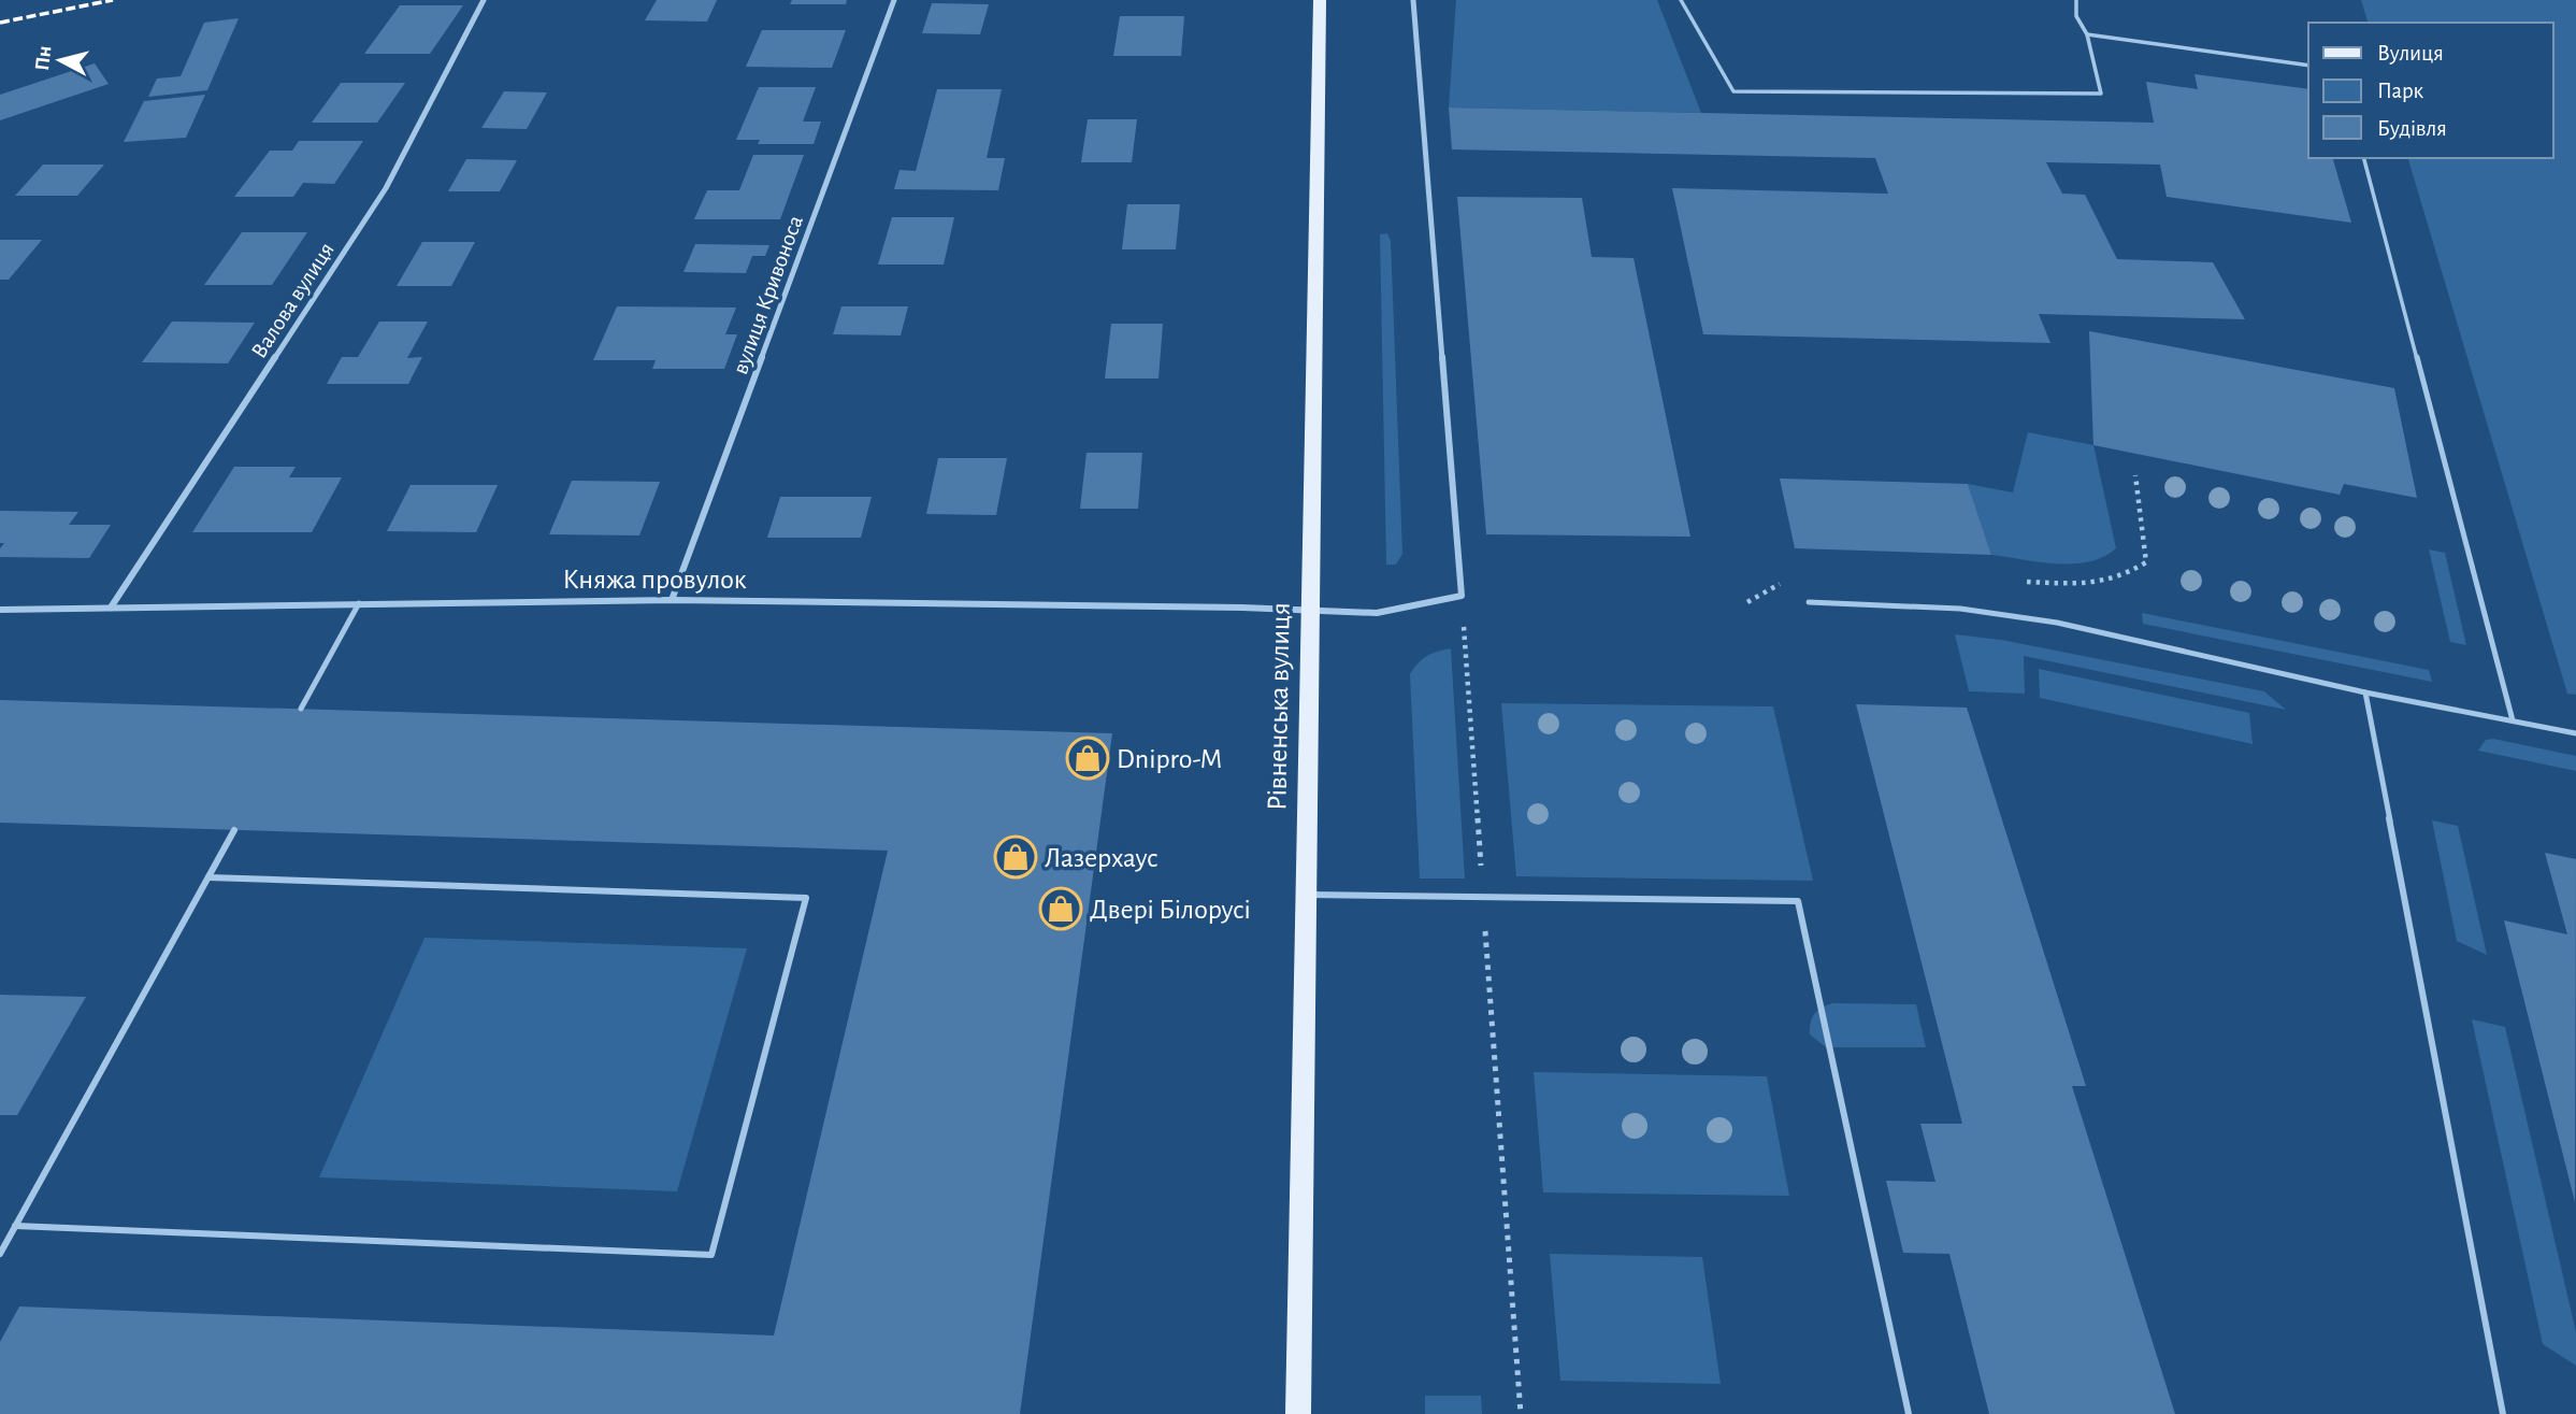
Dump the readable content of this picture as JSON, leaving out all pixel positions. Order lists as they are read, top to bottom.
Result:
{
  "streets": {
    "main road": ["Рівненська вулиця"],
    "street": ["вулиця Кривоноса", "Валова вулиця", "Княжа провулок"]
  },
  "crossings": [
    ["вулиця Кривоноса", "Княжа провулок"],
    ["Валова вулиця", "Княжа провулок"],
    ["Княжа провулок", "Рівненська вулиця"]
  ],
  "places": {
    "shop": ["Dnipro-M", "Лазерхаус", "Двері Білорусі"]
  },
  "legend": ["Вулиця", "Парк", "Будівля"],
  "north": "left"
}
